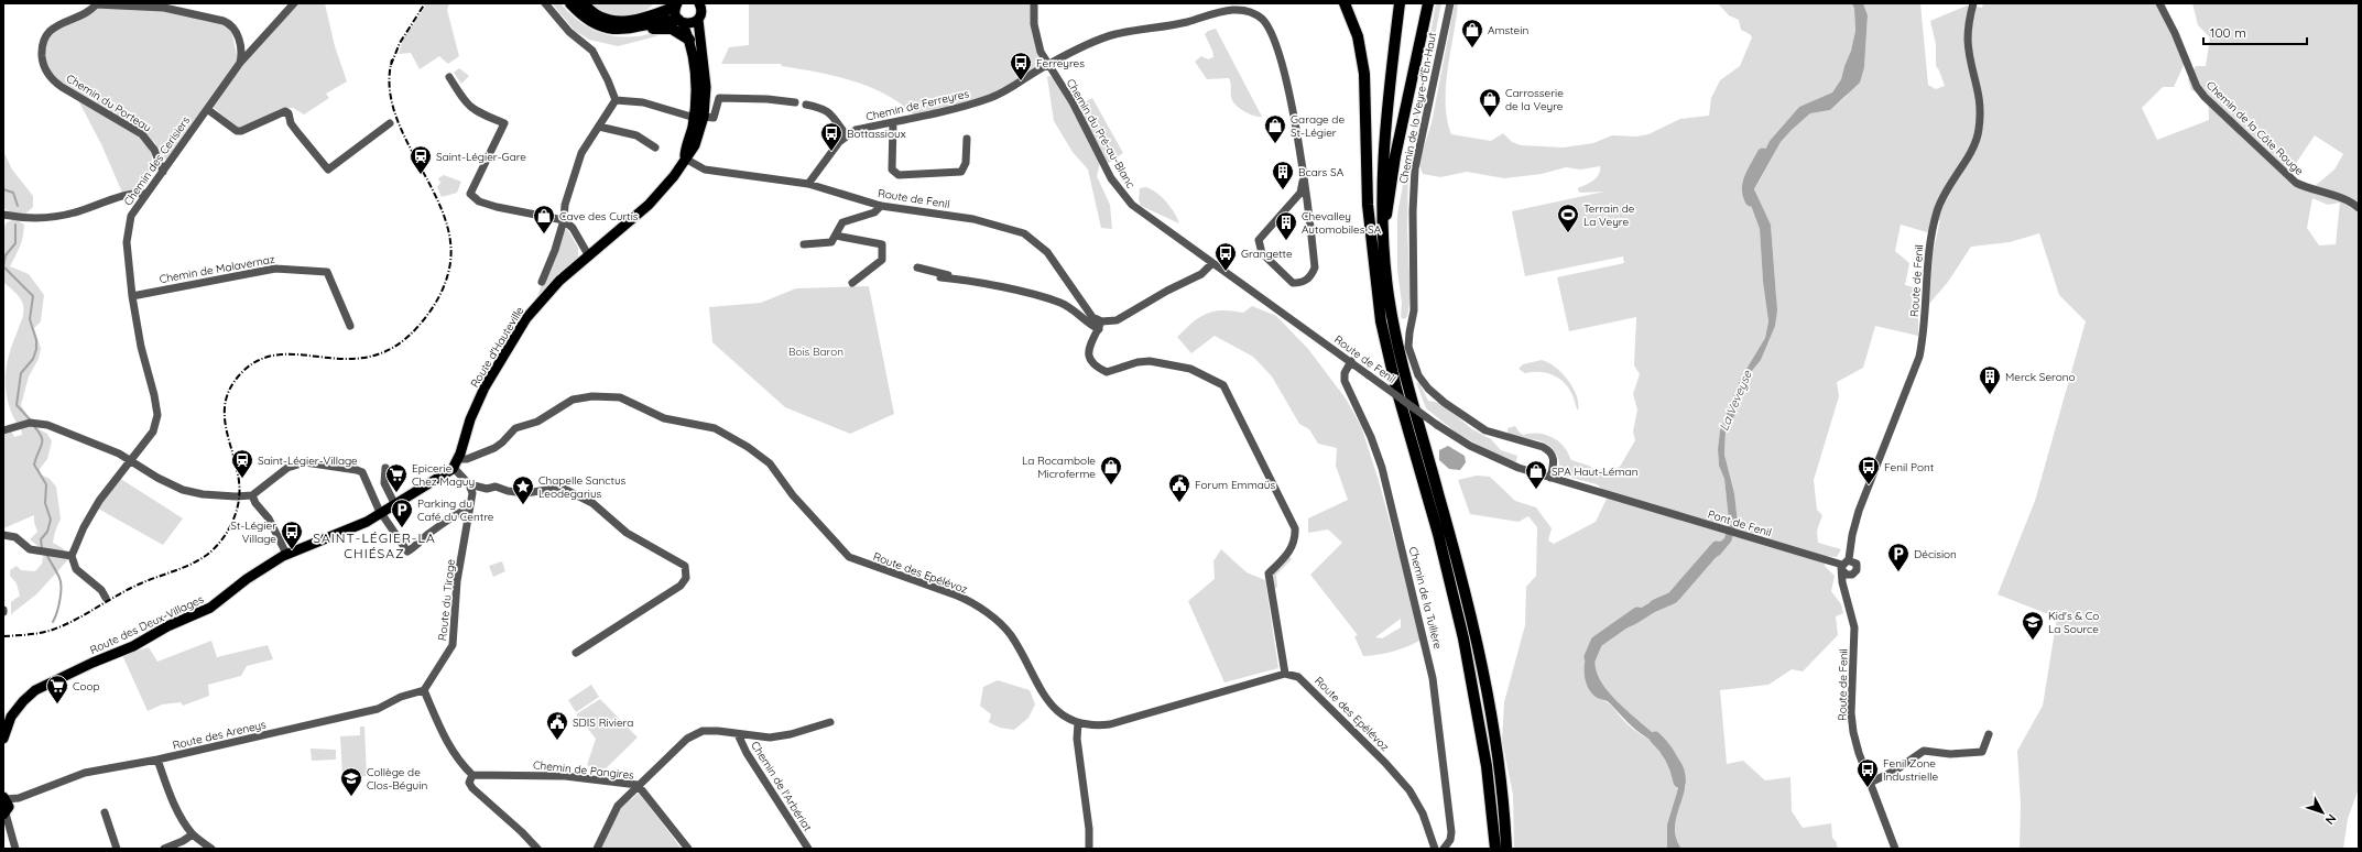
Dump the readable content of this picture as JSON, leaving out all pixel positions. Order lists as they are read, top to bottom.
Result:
{
  "streets": {
    "main road": ["Route d'Hauteville", "Route des Deux-Villages"],
    "street": [
      "Chemin du Porteau",
      "Chemin de Ferreyres",
      "Chemin de la Veyre-d'En-Haut",
      "Chemin de la Côte Rouge",
      "Chemin du Pré-au-Blanc",
      "Chemin des Cerisiers",
      "Route de Fenil",
      "Chemin de Malavernaz",
      "Pont de Fenil",
      "Route des Epélévoz",
      "Chemin de la Tuilière",
      "Route du Tirage",
      "Route des Areneys",
      "Chemin de Pangires",
      "Chemin de l'Arbériat"
    ]
  },
  "crossings": [
    ["Chemin du Porteau", "Chemin des Cerisiers"],
    ["Chemin de Ferreyres", "Chemin du Pré-au-Blanc"],
    ["Chemin de Ferreyres", "Route de Fenil"],
    ["Chemin de la Veyre-d'En-Haut", "Route de Fenil"],
    ["Chemin du Pré-au-Blanc", "Route de Fenil"],
    ["Chemin des Cerisiers", "Chemin de Malavernaz"],
    ["Route de Fenil", "Route d'Hauteville"],
    ["Route de Fenil", "Pont de Fenil"],
    ["Route de Fenil", "Chemin de la Tuilière"],
    ["Route d'Hauteville", "Route des Epélévoz"],
    ["Route d'Hauteville", "Route des Deux-Villages"],
    ["Route des Epélévoz", "Route des Deux-Villages"],
    ["Route du Tirage", "Route des Areneys"],
    ["Chemin de Pangires", "Chemin de l'Arbériat"]
  ],
  "districts": ["SAINT-LÉGIER-LA CHIÉSAZ"],
  "water": ["La Veveyse"],
  "parks": ["Bois Baron"],
  "places": {
    "shop": [
      "Amstein",
      "Carrosserie de la Veyre",
      "Garage de St-Légier",
      "Cave des Curtis",
      "La Rocambole Microferme",
      "SPA Haut-Léman"
    ],
    "bus stop": [
      "Ferreyres",
      "Bottassioux",
      "Grangette",
      "Fenil Pont",
      "St-Légier Village",
      "Fenil Zone Industrielle"
    ],
    "station": ["Saint-Légier-Gare", "Saint-Légier-Village"],
    "building": ["Bcars SA", "Chevalley Automobiles SA", "Merck Serono"],
    "sports": ["Terrain de La Veyre"],
    "supermarket": ["Epicerie Chez Maguy", "Coop"],
    "public building": ["Forum Emmaüs", "SDIS Riviera"],
    "place": ["Chapelle Sanctus Leodegarius"],
    "parking": ["Parking du Café du Centre", "Décision"],
    "school or university": ["Kid's & Co La Source", "Collège de Clos-Béguin"]
  },
  "scale_bar": "100 m",
  "north": "bottom right"
}
